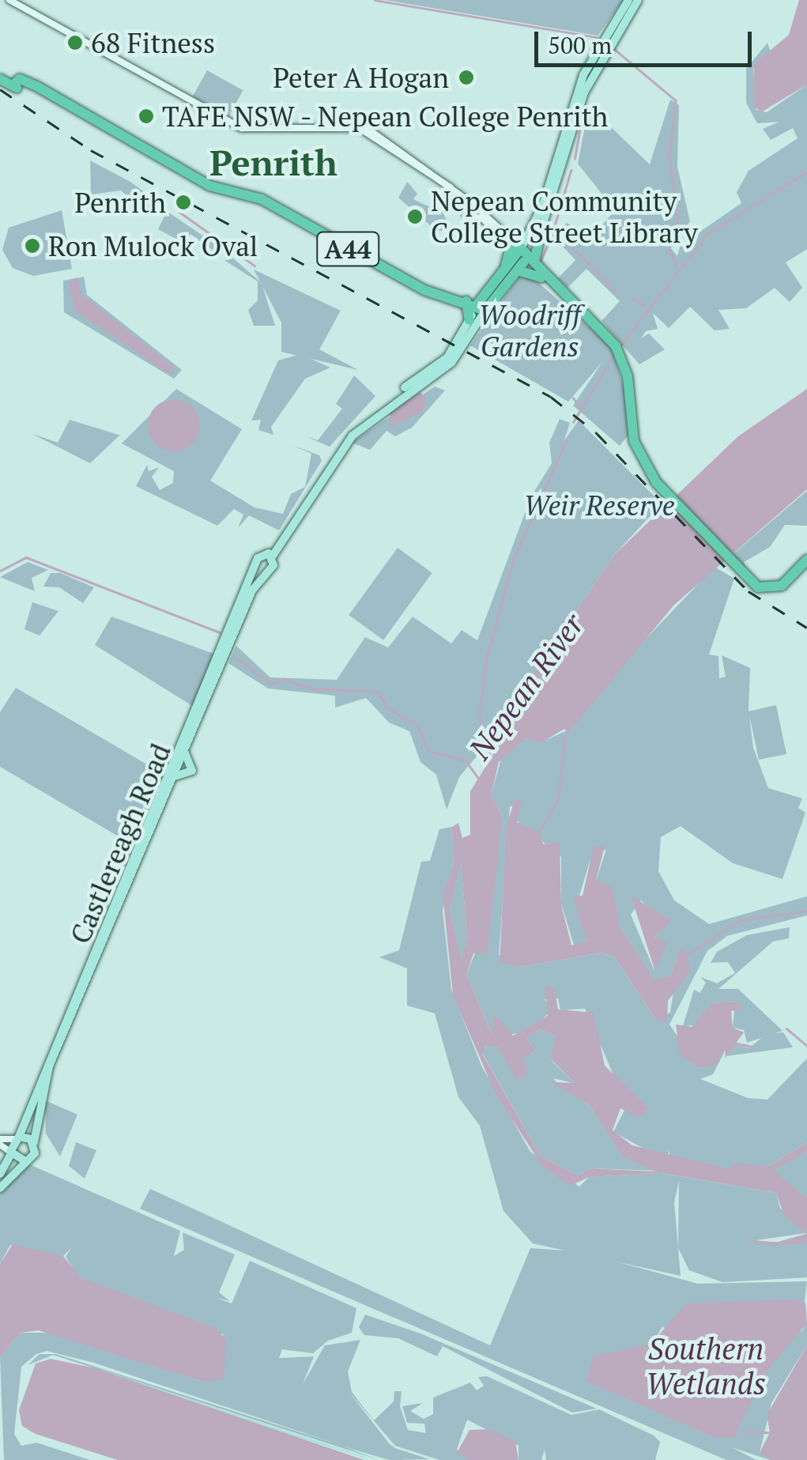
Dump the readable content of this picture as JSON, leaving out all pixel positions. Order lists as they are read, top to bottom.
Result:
{
  "streets": {
    "highway": ["A44"],
    "main road": ["Castlereagh Road"]
  },
  "districts": ["Penrith"],
  "water": ["Nepean River", "Southern Wetlands"],
  "parks": ["Woodriff Gardens", "Weir Reserve"],
  "places": [
    "68 Fitness",
    "Peter A Hogan",
    "TAFE NSW - Nepean College Penrith",
    "Penrith",
    "Nepean Community College Street Library",
    "Ron Mulock Oval"
  ],
  "scale_bar": "500 m"
}
